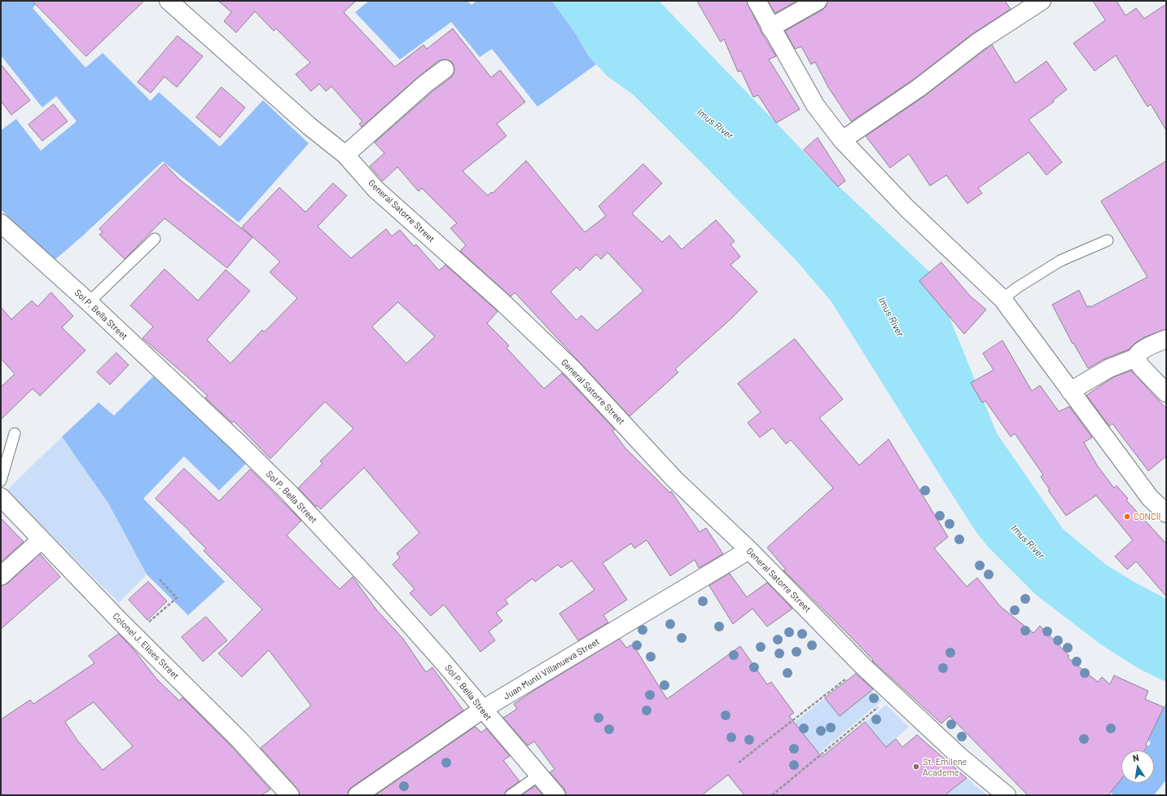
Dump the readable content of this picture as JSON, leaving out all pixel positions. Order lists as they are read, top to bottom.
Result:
{
  "streets": {
    "street": [
      "General Satorre Street",
      "Sol P. Bella Street",
      "Colonel J. Elises Street",
      "Juan Munti Villanueva Street"
    ]
  },
  "crossings": [
    ["General Satorre Street", "Juan Munti Villanueva Street"],
    ["Sol P. Bella Street", "Juan Munti Villanueva Street"]
  ],
  "water": ["Imus River"],
  "places": ["CONCII", "St. Emilene Academe"],
  "north": "top"
}
